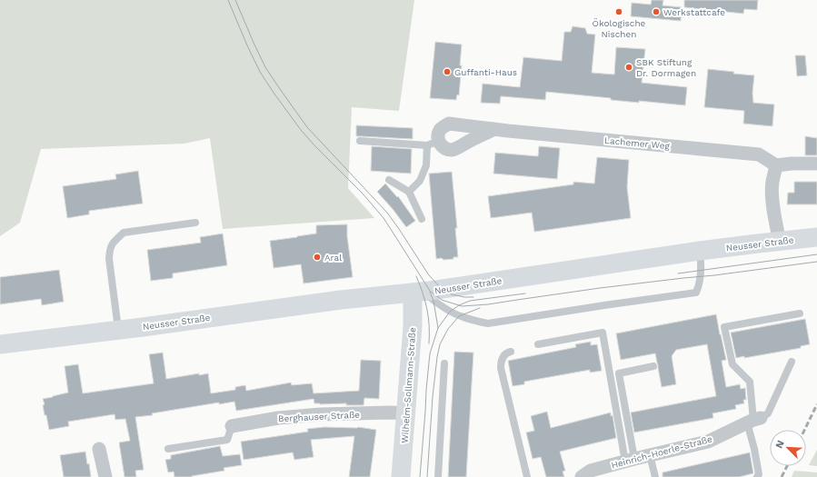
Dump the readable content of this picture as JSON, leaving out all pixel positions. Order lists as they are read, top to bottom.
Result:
{
  "streets": {
    "main road": ["Neusser Straße", "Wilhelm-Sollmann-Straße"],
    "street": ["Lachemer Weg", "Berghauser Straße", "Heinrich-Hoerle-Straße"]
  },
  "crossings": [
    ["Neusser Straße", "Wilhelm-Sollmann-Straße"],
    ["Wilhelm-Sollmann-Straße", "Berghauser Straße"]
  ],
  "places": [
    "Ökologische Nischen",
    "Werkstattcafe",
    "SBK Stiftung Dr. Dormagen",
    "Guffanti-Haus",
    "Aral"
  ],
  "north": "top left"
}
